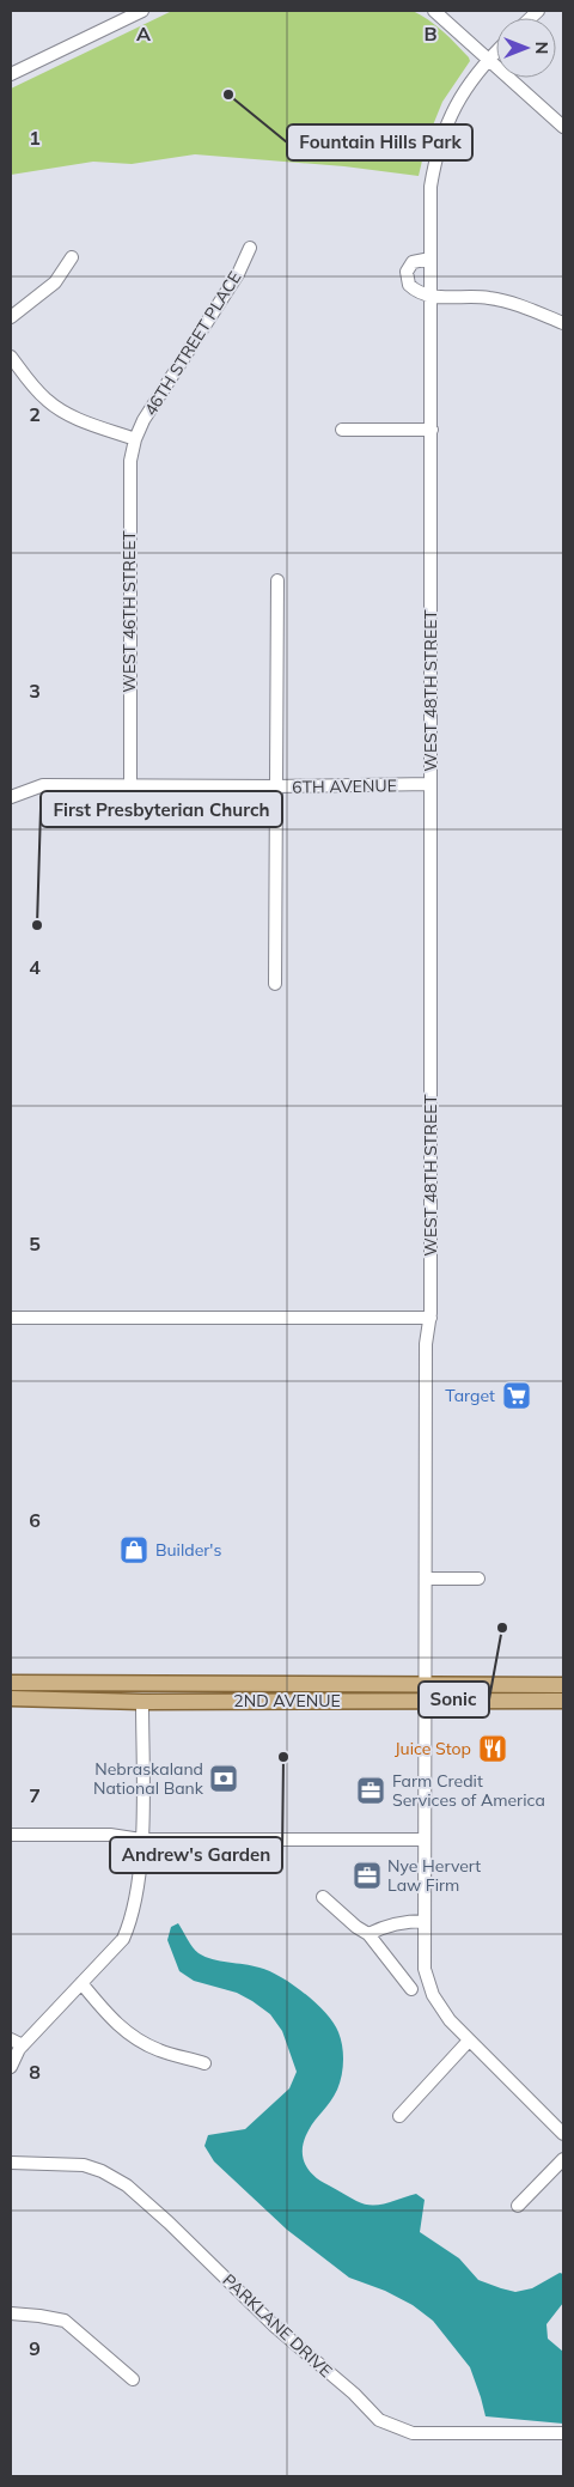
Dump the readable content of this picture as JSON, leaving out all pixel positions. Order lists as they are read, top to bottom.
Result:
{
  "streets": {
    "main road": ["2ND AVENUE"],
    "street": [
      "46TH STREET PLACE",
      "WEST 46TH STREET",
      "WEST 48TH STREET",
      "6TH AVENUE",
      "PARKLANE DRIVE"
    ]
  },
  "crossings": [
    ["46TH STREET PLACE", "WEST 46TH STREET"],
    ["WEST 46TH STREET", "6TH AVENUE"],
    ["WEST 48TH STREET", "6TH AVENUE"],
    ["WEST 48TH STREET", "2ND AVENUE"]
  ],
  "places": {
    "other": [
      "Fountain Hills Park",
      "First Presbyterian Church",
      "Sonic",
      "Andrew's Garden"
    ],
    "supermarket": ["Target"],
    "shop": ["Builder's"],
    "restaurant": ["Juice Stop"],
    "bank": ["Nebraskaland National Bank"],
    "office": ["Farm Credit Services of America", "Nye Hervert Law Firm"]
  },
  "north": "right",
  "grid": {
    "columns": ["A", "B"],
    "rows": [
      "1",
      "2",
      "3",
      "4",
      "5",
      "6",
      "7",
      "8",
      "9"
    ]
  }
}
